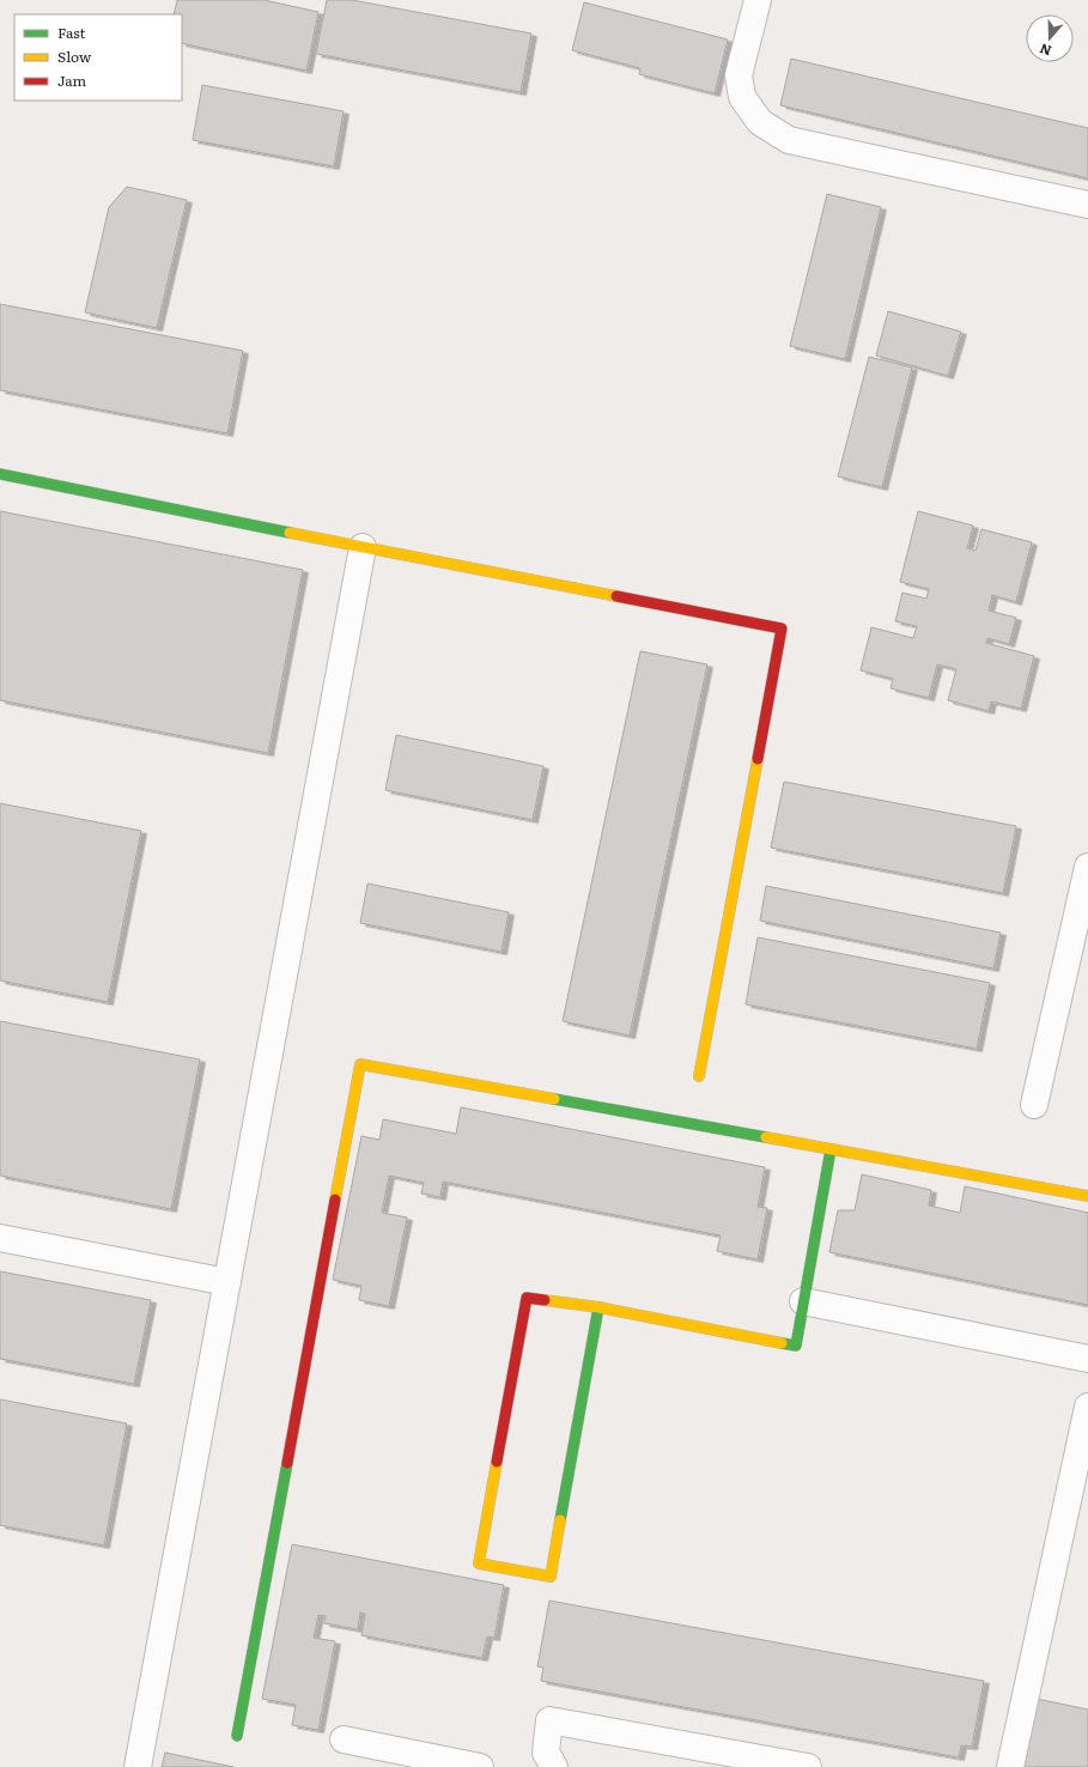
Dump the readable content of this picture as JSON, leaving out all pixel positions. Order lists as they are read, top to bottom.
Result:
{
  "legend": ["Fast", "Slow", "Jam"],
  "north": "bottom"
}
